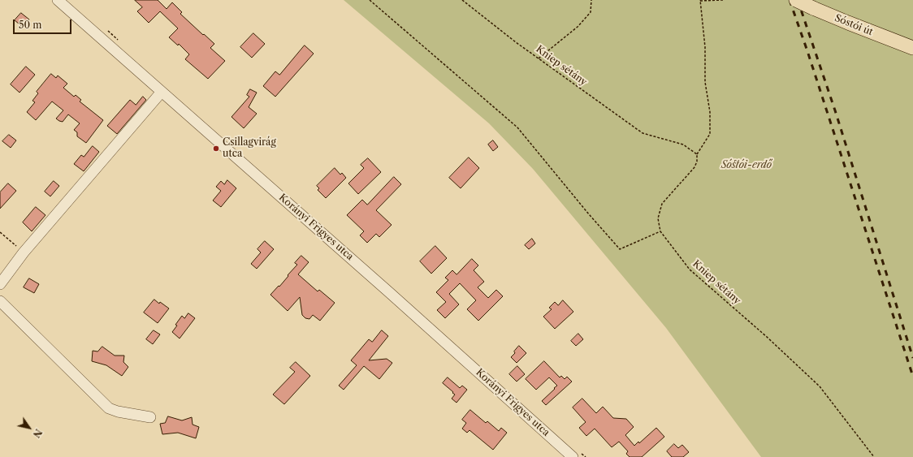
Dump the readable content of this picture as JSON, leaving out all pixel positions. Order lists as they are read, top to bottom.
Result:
{
  "streets": {
    "main road": ["Sóstói út"],
    "street": ["Korányi Frigyes utca"],
    "path": ["Kniep sétány"]
  },
  "parks": ["Sóstói-erdő"],
  "places": ["Csillagvirág utca"],
  "scale_bar": "50 m",
  "north": "bottom right"
}
